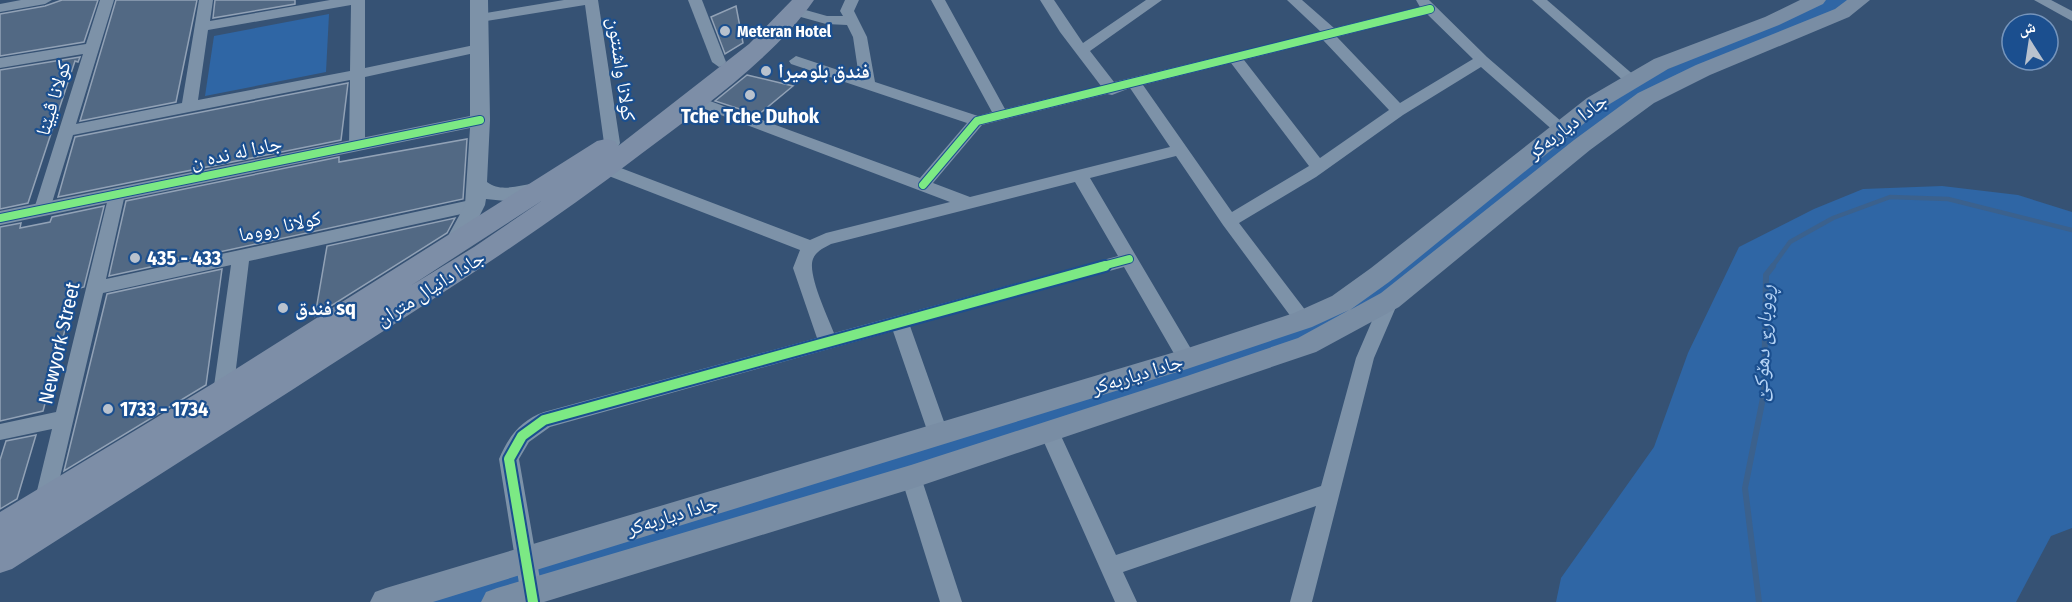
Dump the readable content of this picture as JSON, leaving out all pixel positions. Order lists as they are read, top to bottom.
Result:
{
  "streets": {
    "main road": ["جادا دیاربه‌كر", "جادا دانيال متران"],
    "street": [
      "كولانا واشنتون",
      "كولانا ڤیێنا",
      "جادا له نده ن",
      "كولانا رووما",
      "Newyork Street"
    ]
  },
  "crossings": [
    ["كولانا واشنتون", "جادا دانيال متران"],
    ["كولانا ڤیێنا", "جادا له نده ن"],
    ["جادا له نده ن", "Newyork Street"],
    ["كولانا رووما", "Newyork Street"],
    ["جادا دانيال متران", "Newyork Street"]
  ],
  "water": ["ڕووبارێ دهۆكێ"],
  "places": [
    "Meteran Hotel",
    "فندق بلوميرا",
    "Tche Tche Duhok",
    "435 - 433",
    "فندق sq",
    "1733 - 1734"
  ],
  "north": "top"
}
